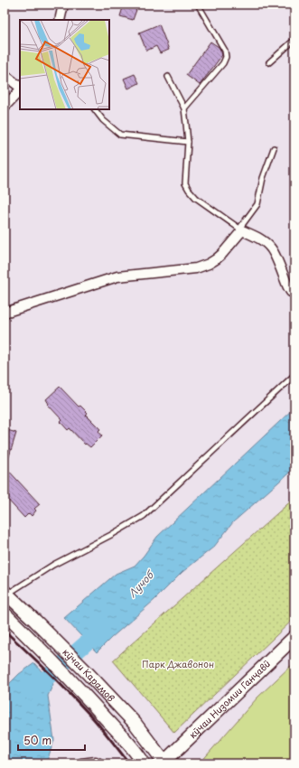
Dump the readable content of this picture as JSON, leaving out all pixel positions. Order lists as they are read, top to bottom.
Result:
{
  "streets": {
    "main road": ["кӯчаи Карамов", "кӯчаи Низомии Ганҷавӣ"]
  },
  "crossings": [
    ["кӯчаи Карамов", "кӯчаи Низомии Ганҷавӣ"]
  ],
  "water": ["Лучоб"],
  "parks": ["Парк Джавонон"],
  "scale_bar": "50 m"
}
